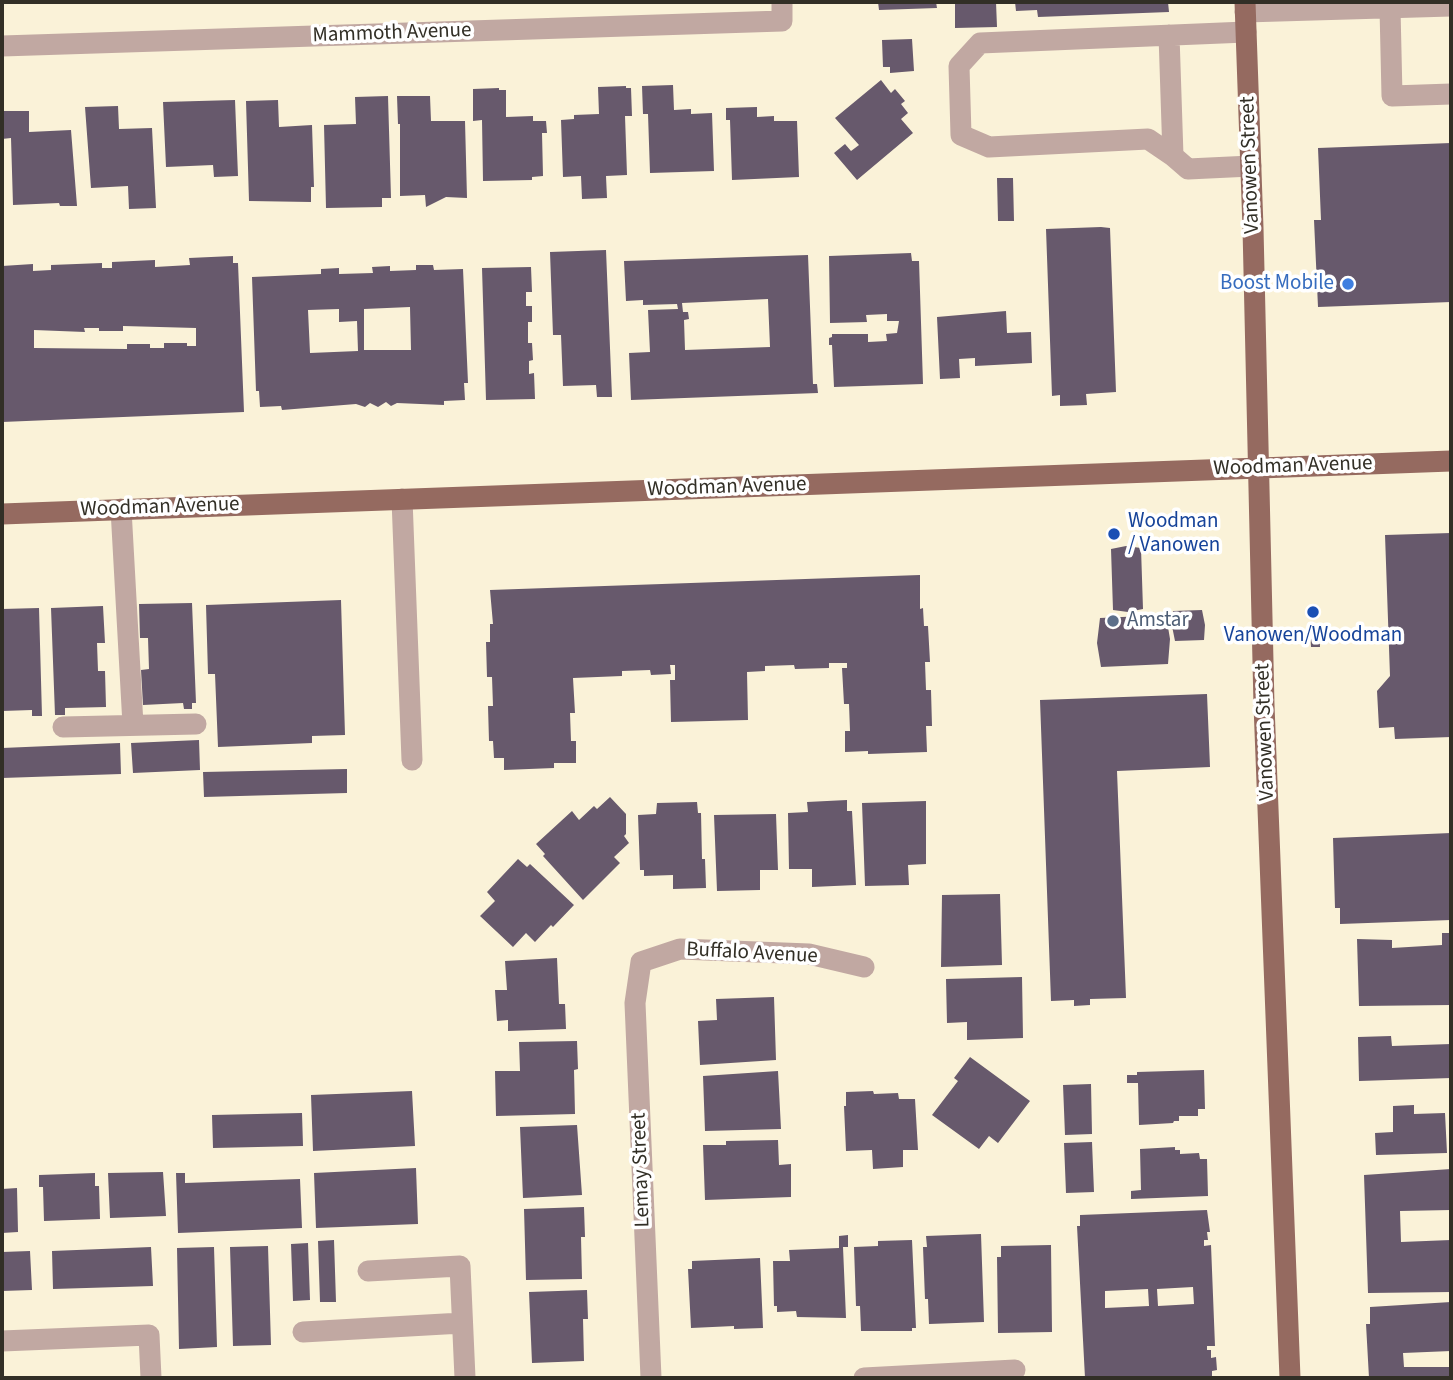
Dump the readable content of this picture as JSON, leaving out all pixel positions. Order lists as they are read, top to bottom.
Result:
{
  "streets": {
    "main road": ["Vanowen Street", "Woodman Avenue"],
    "street": ["Mammoth Avenue", "Buffalo Avenue", "Lemay Street"]
  },
  "crossings": [
    ["Vanowen Street", "Woodman Avenue"],
    ["Buffalo Avenue", "Lemay Street"]
  ],
  "places": [
    "Boost Mobile",
    "Woodman / Vanowen",
    "Vanowen/Woodman",
    "Amstar"
  ]
}
